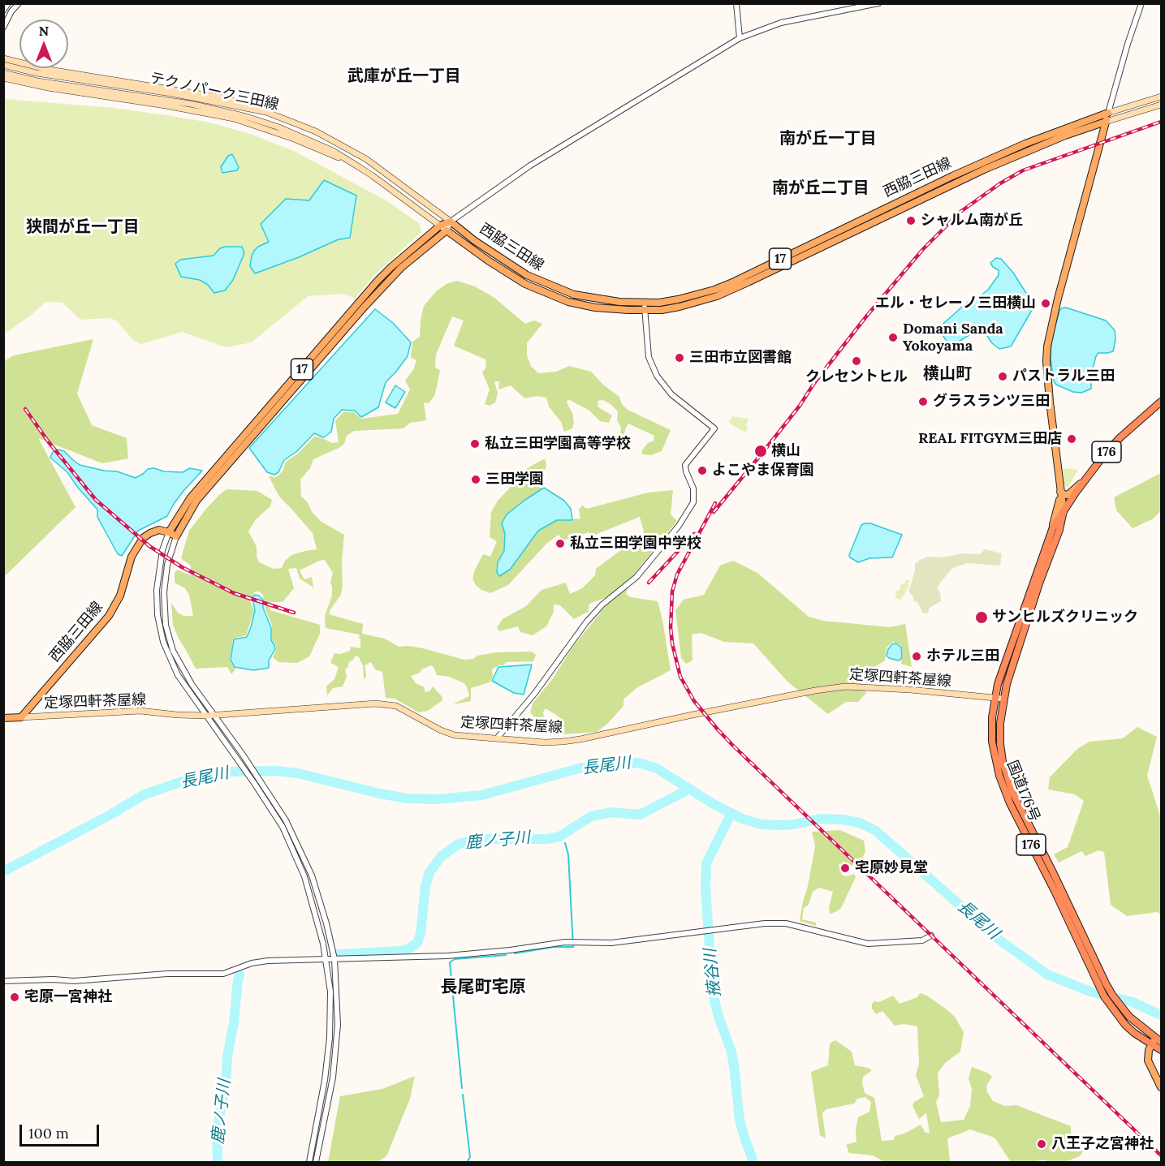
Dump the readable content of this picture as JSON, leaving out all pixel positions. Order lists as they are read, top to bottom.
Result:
{
  "streets": {
    "highway": ["176", "国道176号"],
    "main road": [
      "テクノパーク三田線",
      "西脇三田線",
      "17",
      "定塚四軒茶屋線"
    ]
  },
  "crossings": [
    ["テクノパーク三田線", "西脇三田線"],
    ["テクノパーク三田線", "17"],
    ["西脇三田線", "17"],
    ["西脇三田線", "定塚四軒茶屋線"],
    ["定塚四軒茶屋線", "国道176号"]
  ],
  "districts": [
    "武庫が丘一丁目",
    "南が丘一丁目",
    "南が丘二丁目",
    "狭間が丘一丁目",
    "横山町",
    "長尾町宅原"
  ],
  "water": ["長尾川", "鹿ノ子川", "掖谷川"],
  "places": [
    "シャルム南が丘",
    "エル・セレーノ三田横山",
    "Domani Sanda Yokoyama",
    "三田市立図書館",
    "クレセントヒル",
    "パストラル三田",
    "グラスランツ三田",
    "REAL FITGYM三田店",
    "私立三田学園高等学校",
    "横山",
    "よこやま保育園",
    "三田学園",
    "私立三田学園中学校",
    "サンヒルズクリニック",
    "ホテル三田",
    "宅原妙見堂",
    "宅原一宮神社",
    "八王子之宮神社"
  ],
  "scale_bar": "100 m",
  "north": "top"
}
